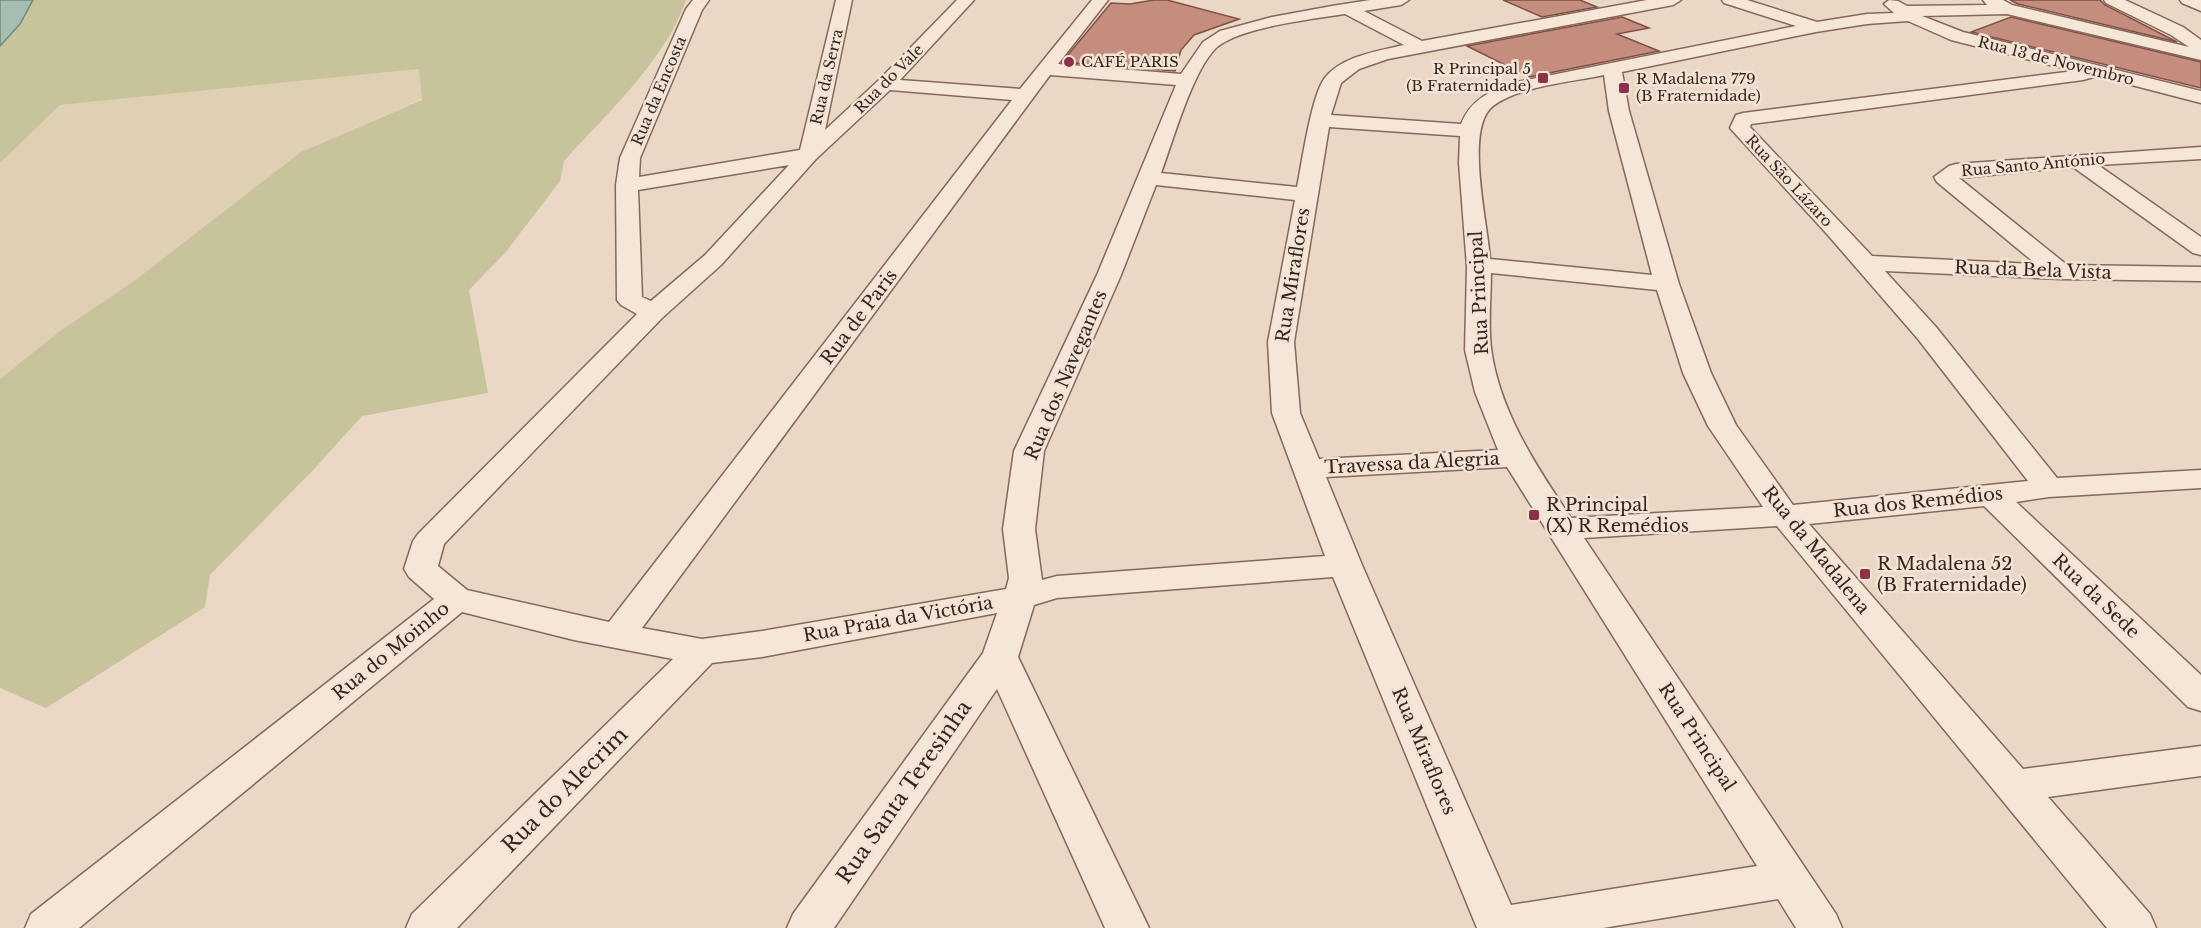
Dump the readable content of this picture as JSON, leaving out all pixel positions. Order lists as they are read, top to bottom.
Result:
{
  "streets": {
    "street": [
      "Rua 13 de Novembro",
      "Rua da Serra",
      "Rua do Vale",
      "Rua da Encosta",
      "Rua Santo António",
      "Rua São Lázaro",
      "Rua da Bela Vista",
      "Rua Miraflores",
      "Rua Principal",
      "Rua de Paris",
      "Rua dos Navegantes",
      "Travessa da Alegria",
      "Rua dos Remédios",
      "Rua da Madalena",
      "Rua da Sede",
      "Rua Praia da Victória",
      "Rua do Moinho",
      "Rua do Alecrim",
      "Rua Santa Teresinha"
    ]
  },
  "crossings": [
    ["Rua 13 de Novembro", "Rua São Lázaro"],
    ["Rua da Serra", "Rua do Vale"],
    ["Rua do Vale", "Rua da Encosta"],
    ["Rua do Vale", "Rua do Moinho"],
    ["Rua da Encosta", "Rua do Moinho"],
    ["Rua Santo António", "Rua da Bela Vista"],
    ["Rua São Lázaro", "Rua da Bela Vista"],
    ["Rua São Lázaro", "Rua dos Remédios"],
    ["Rua Miraflores", "Travessa da Alegria"],
    ["Rua Miraflores", "Rua Praia da Victória"],
    ["Rua Principal", "Travessa da Alegria"],
    ["Rua Principal", "Rua dos Remédios"],
    ["Rua Principal", "Rua da Madalena"],
    ["Rua de Paris", "Rua Praia da Victória"],
    ["Rua dos Navegantes", "Rua Praia da Victória"],
    ["Rua dos Navegantes", "Rua Santa Teresinha"],
    ["Rua dos Remédios", "Rua da Madalena"],
    ["Rua dos Remédios", "Rua da Sede"],
    ["Rua Praia da Victória", "Rua do Moinho"],
    ["Rua Praia da Victória", "Rua do Alecrim"]
  ],
  "places": {
    "other": ["CAFÉ PARIS"],
    "transit": [
      "R Principal 5 (B Fraternidade)",
      "R Madalena 779 (B Fraternidade)",
      "R Principal (X) R Remédios",
      "R Madalena 52 (B Fraternidade)"
    ]
  }
}
